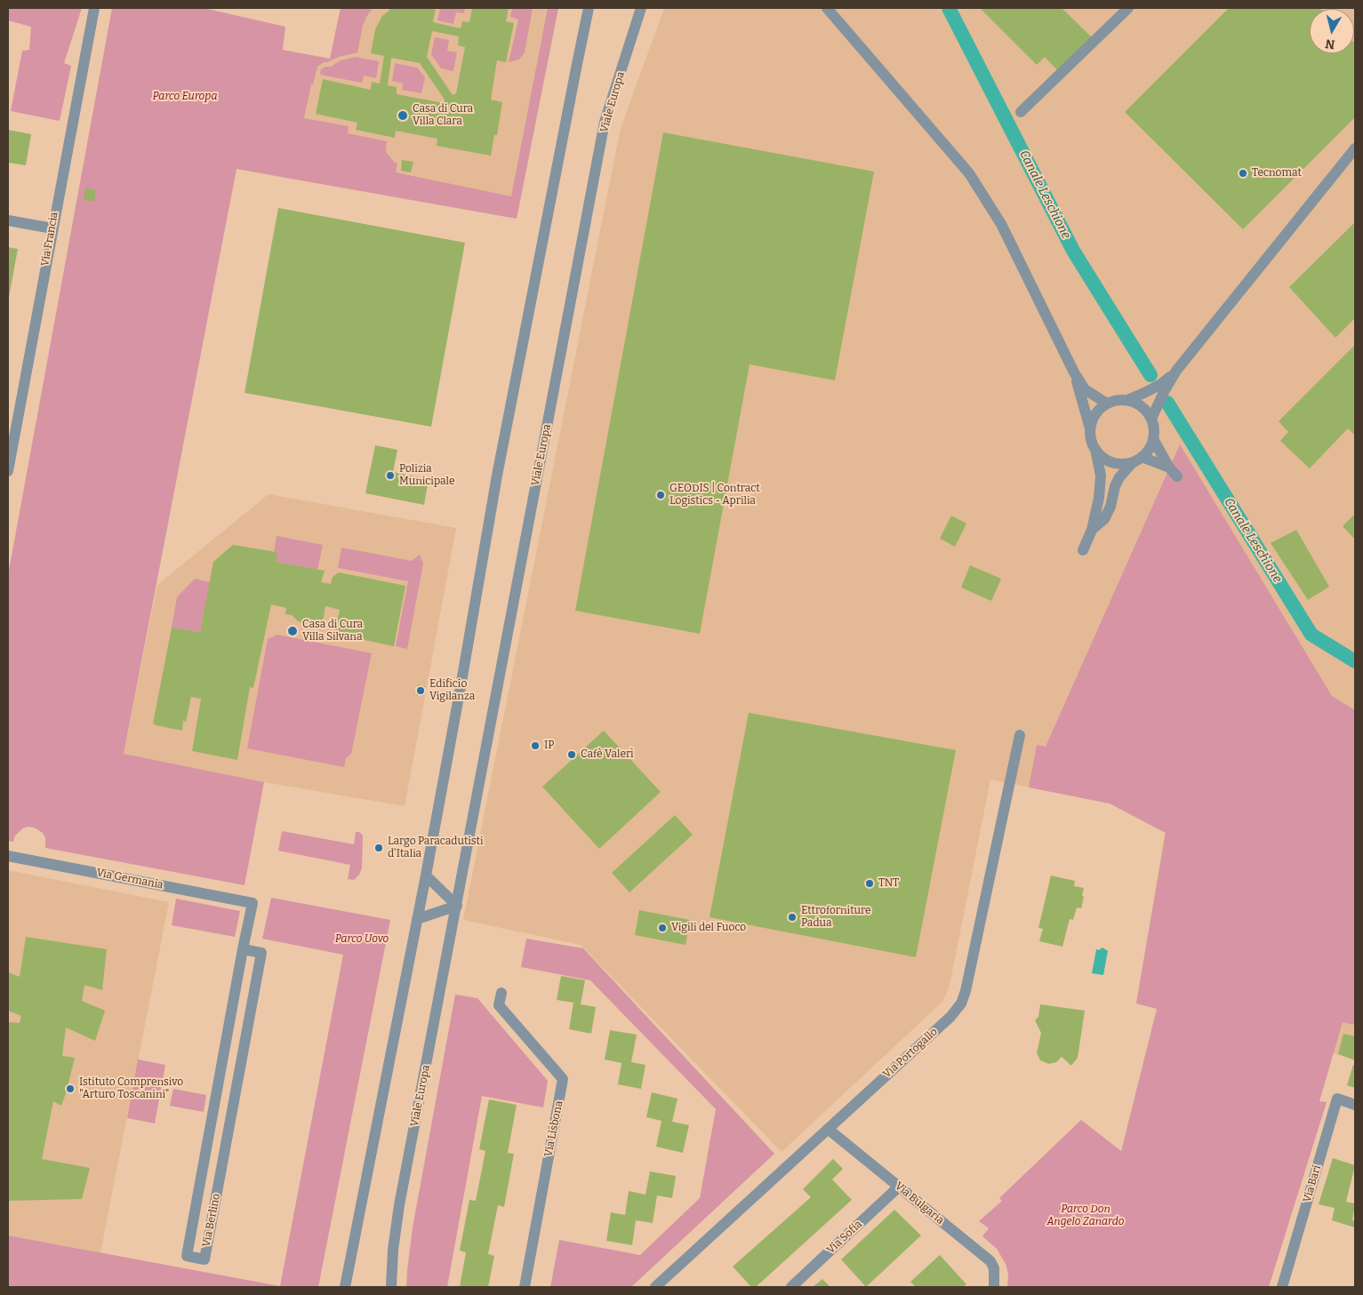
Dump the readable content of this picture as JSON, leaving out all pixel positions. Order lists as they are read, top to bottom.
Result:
{
  "streets": {
    "street": [
      "Viale Europa",
      "Via Francia",
      "Via Germania",
      "Via Portogallo",
      "Via Lisbona",
      "Via Bari",
      "Via Bulgaria",
      "Via Berlino",
      "Via Sofia"
    ]
  },
  "crossings": [
    ["Via Germania", "Via Berlino"],
    ["Via Portogallo", "Via Bulgaria"],
    ["Via Bulgaria", "Via Sofia"]
  ],
  "water": ["Canale Leschione"],
  "parks": ["Parco Europa", "Parco Uovo", "Parco Don Angelo Zanardo"],
  "places": [
    "Casa di Cura Villa Clara",
    "Tecnomat",
    "Polizia Municipale",
    "GEODIS | Contract Logistics - Aprilia",
    "Casa di Cura Villa Silvana",
    "Edificio Vigilanza",
    "IP",
    "Cafè Valerì",
    "Largo Paracadutisti d'Italia",
    "TNT",
    "Ettroforniture Padua",
    "Vigili del Fuoco",
    "Istituto Comprensivo \"Arturo Toscanini\""
  ],
  "north": "bottom"
}
